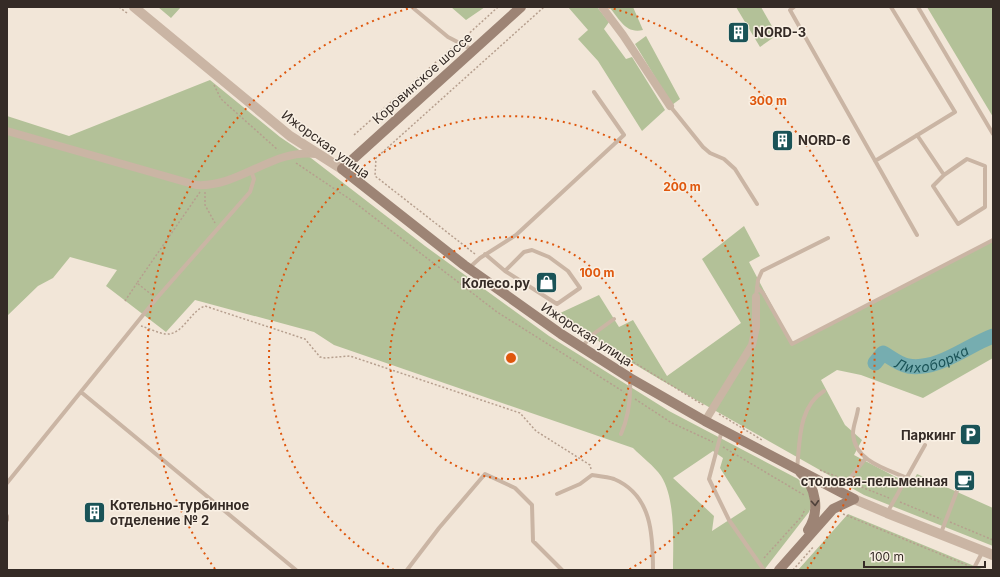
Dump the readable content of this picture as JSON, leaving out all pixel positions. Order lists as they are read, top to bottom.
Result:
{
  "streets": {
    "main road": ["Коровинское шоссе", "Ижорская улица"]
  },
  "crossings": [
    ["Коровинское шоссе", "Ижорская улица"]
  ],
  "water": ["Лихоборка"],
  "places": {
    "building": ["NORD-3", "NORD-6", "Котельно-турбинное отделение № 2"],
    "shop": ["Колесо.ру"],
    "parking": ["Паркинг"],
    "cafe": ["столовая-пельменная"]
  },
  "scale_bar": "100 m",
  "rings": ["300 m", "200 m", "100 m"]
}
